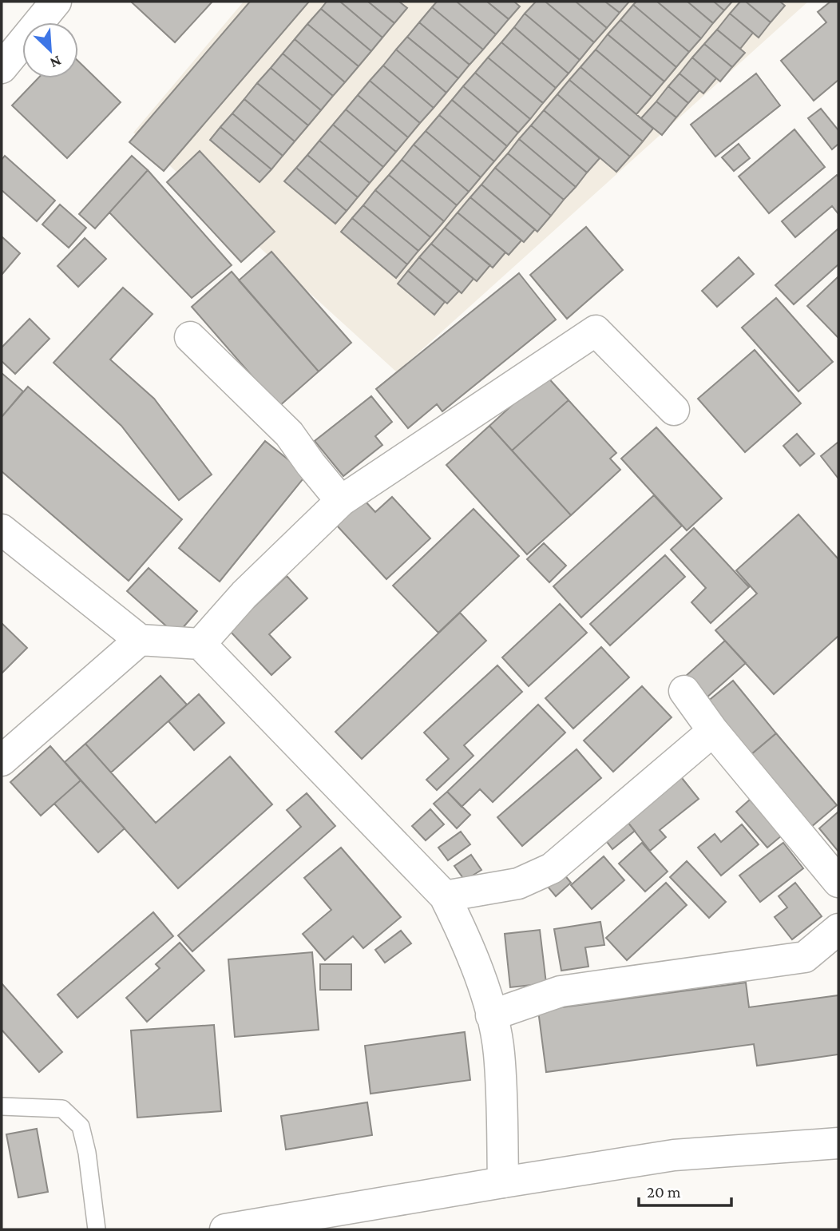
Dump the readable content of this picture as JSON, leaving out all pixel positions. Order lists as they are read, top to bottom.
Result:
{
  "scale_bar": "20 m",
  "north": "bottom right"
}
